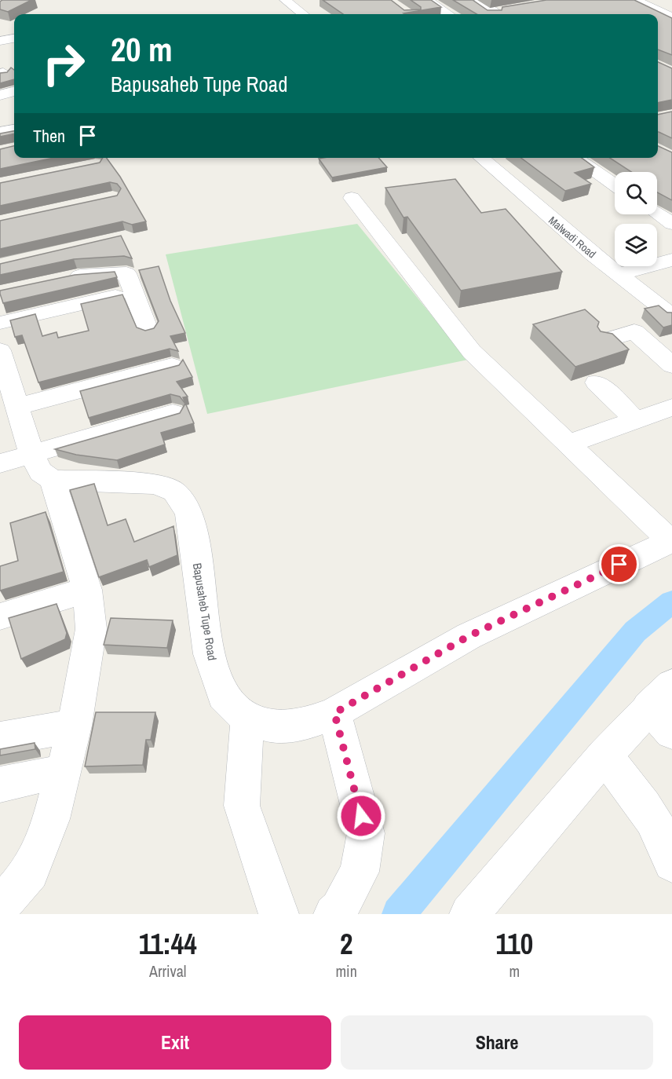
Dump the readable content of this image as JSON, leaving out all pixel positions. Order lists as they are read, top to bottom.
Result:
{
  "streets": {
    "street": ["Malwadi Road", "Bapusaheb Tupe Road"]
  },
  "page": {
    "turn": ["20 m", "Bapusaheb Tupe Road"],
    "then": "Then",
    "eta": [
      "11:44",
      "Arrival",
      "2",
      "min",
      "110",
      "m"
    ],
    "buttons": ["Exit", "Share"]
  }
}
